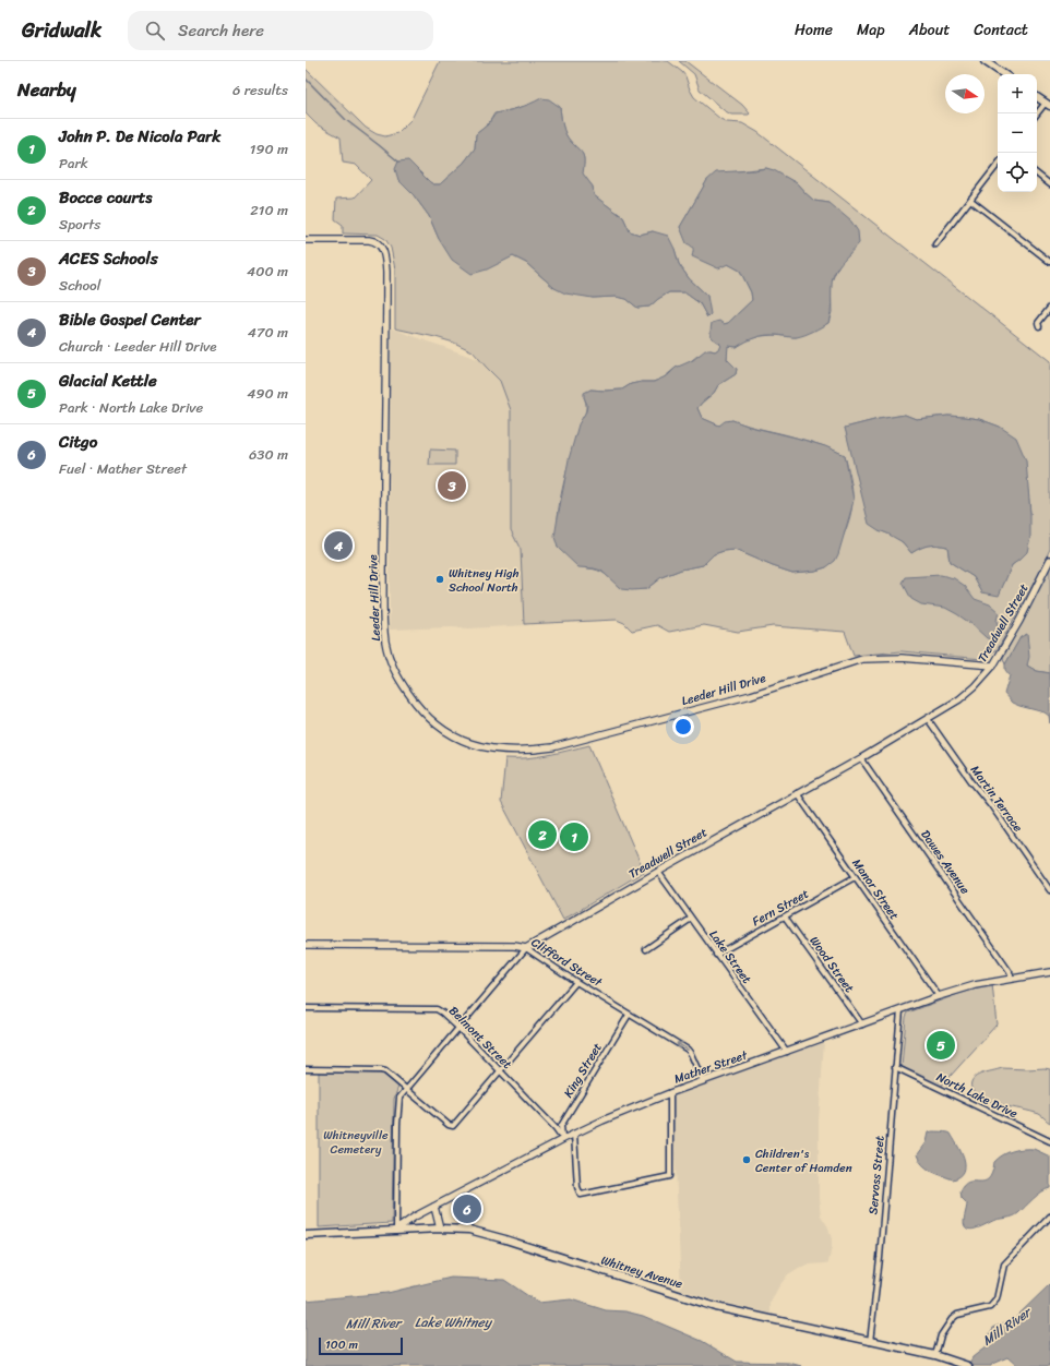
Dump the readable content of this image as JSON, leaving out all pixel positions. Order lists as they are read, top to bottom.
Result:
{
  "streets": {
    "main road": ["Whitney Avenue"],
    "street": [
      "Leeder Hill Drive",
      "Treadwell Street",
      "Martin Terrace",
      "Dawes Avenue",
      "Manor Street",
      "Fern Street",
      "Lake Street",
      "Clifford Street",
      "Wood Street",
      "Belmont Street",
      "Mather Street",
      "King Street",
      "North Lake Drive",
      "Servoss Street"
    ]
  },
  "crossings": [
    ["Leeder Hill Drive", "Treadwell Street"],
    ["Treadwell Street", "Martin Terrace"],
    ["Treadwell Street", "Dawes Avenue"],
    ["Treadwell Street", "Manor Street"],
    ["Treadwell Street", "Lake Street"],
    ["Treadwell Street", "Clifford Street"],
    ["Treadwell Street", "Belmont Street"],
    ["Treadwell Street", "Mather Street"],
    ["Treadwell Street", "Whitney Avenue"],
    ["Dawes Avenue", "Mather Street"],
    ["Manor Street", "Fern Street"],
    ["Manor Street", "Mather Street"],
    ["Fern Street", "Lake Street"],
    ["Fern Street", "Wood Street"],
    ["Lake Street", "Mather Street"],
    ["Clifford Street", "Mather Street"],
    ["Clifford Street", "King Street"],
    ["Wood Street", "Mather Street"],
    ["Belmont Street", "Mather Street"],
    ["Belmont Street", "King Street"],
    ["Mather Street", "King Street"],
    ["Mather Street", "Servoss Street"],
    ["Mather Street", "Whitney Avenue"],
    ["North Lake Drive", "Servoss Street"],
    ["Servoss Street", "Whitney Avenue"]
  ],
  "water": ["Lake Whitney", "Mill River"],
  "parks": ["Whitneyville Cemetery"],
  "places": ["Whitney High School North", "Children's Center of Hamden"],
  "scale_bar": "100 m",
  "north": "right",
  "page": {
    "header": "Gridwalk",
    "search": "Search here",
    "nav": [
      "Home",
      "Map",
      "About",
      "Contact"
    ],
    "heading": ["Nearby", "6 results"],
    "map_buttons": ["+", "−"],
    "list": [
      {
        "mark": "1",
        "name": "John P. De Nicola Park",
        "note": "Park",
        "value": "190 m"
      },
      {
        "mark": "2",
        "name": "Bocce courts",
        "note": "Sports",
        "value": "210 m"
      },
      {
        "mark": "3",
        "name": "ACES Schools",
        "note": "School",
        "value": "400 m"
      },
      {
        "mark": "4",
        "name": "Bible Gospel Center",
        "note": "Church · Leeder Hill Drive",
        "value": "470 m"
      },
      {
        "mark": "5",
        "name": "Glacial Kettle",
        "note": "Park · North Lake Drive",
        "value": "490 m"
      },
      {
        "mark": "6",
        "name": "Citgo",
        "note": "Fuel · Mather Street",
        "value": "630 m"
      }
    ],
    "pins": [
      "3",
      "4",
      "2",
      "1",
      "5",
      "6"
    ],
    "scale": "100 m"
  }
}
